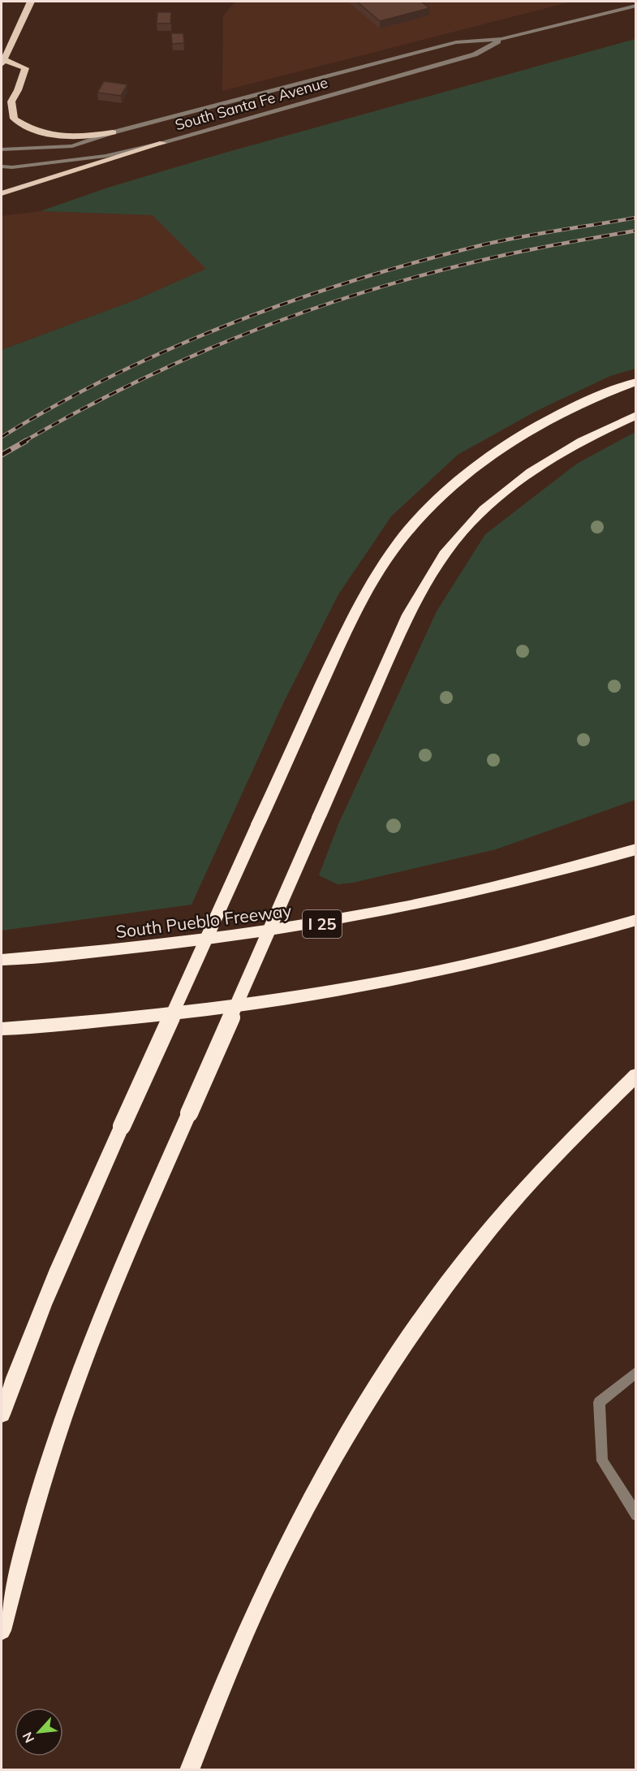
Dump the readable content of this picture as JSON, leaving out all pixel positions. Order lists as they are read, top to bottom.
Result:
{
  "streets": {
    "highway": ["South Pueblo Freeway", "I 25"],
    "street": ["South Santa Fe Avenue"]
  },
  "north": "bottom left"
}
